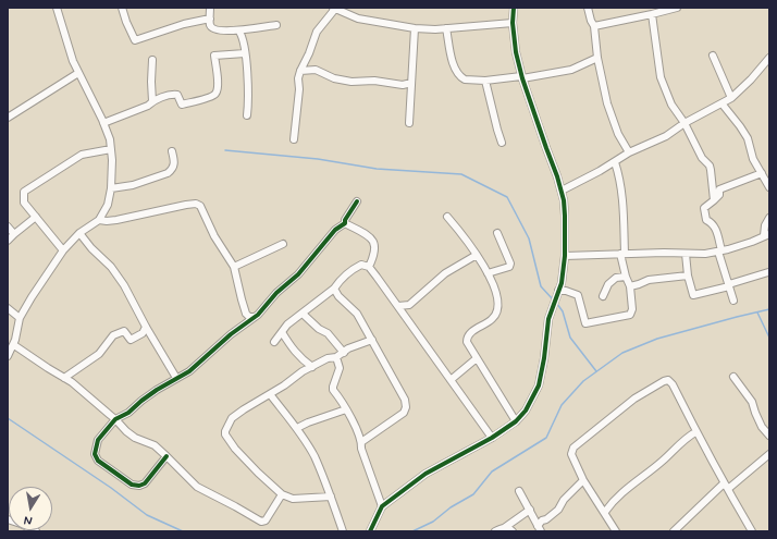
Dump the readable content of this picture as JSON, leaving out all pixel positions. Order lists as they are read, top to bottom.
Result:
{
  "north": "bottom"
}
